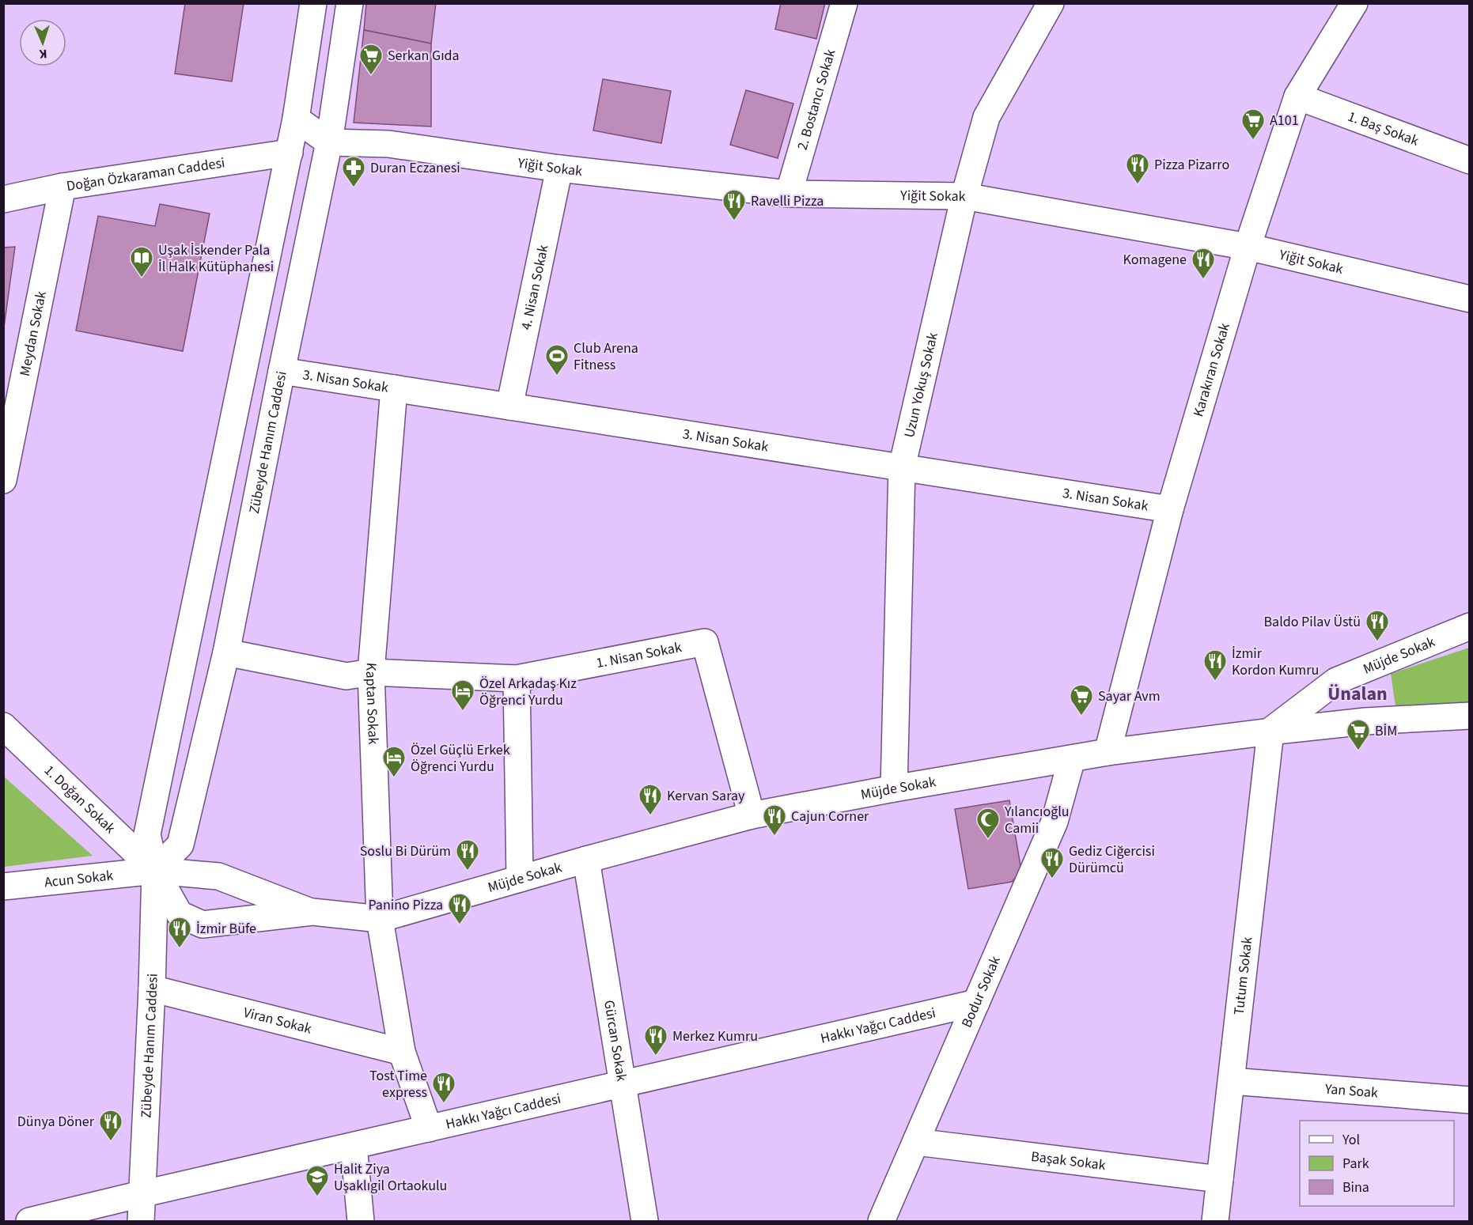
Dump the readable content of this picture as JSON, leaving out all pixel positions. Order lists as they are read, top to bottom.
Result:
{
  "streets": {
    "street": [
      "2. Bostancı Sokak",
      "1. Baş Sokak",
      "Yiğit Sokak",
      "Doğan Özkaraman Caddesi",
      "4. Nisan Sokak",
      "Meydan Sokak",
      "Karakıran Sokak",
      "3. Nisan Sokak",
      "Uzun Yokuş Sokak",
      "Zübeyde Hanım Caddesi",
      "1. Nisan Sokak",
      "Müjde Sokak",
      "Kaptan Sokak",
      "1. Doğan Sokak",
      "Acun Sokak",
      "Tutum Sokak",
      "Bodur Sokak",
      "Viran Sokak",
      "Hakkı Yağcı Caddesi",
      "Gürcan Sokak",
      "Yan Soak",
      "Başak Sokak"
    ]
  },
  "crossings": [
    ["2. Bostancı Sokak", "Yiğit Sokak"],
    ["1. Baş Sokak", "Karakıran Sokak"],
    ["Yiğit Sokak", "4. Nisan Sokak"],
    ["Yiğit Sokak", "Karakıran Sokak"],
    ["Yiğit Sokak", "Uzun Yokuş Sokak"],
    ["Yiğit Sokak", "Zübeyde Hanım Caddesi"],
    ["Doğan Özkaraman Caddesi", "Meydan Sokak"],
    ["Doğan Özkaraman Caddesi", "Zübeyde Hanım Caddesi"],
    ["4. Nisan Sokak", "3. Nisan Sokak"],
    ["Karakıran Sokak", "3. Nisan Sokak"],
    ["Karakıran Sokak", "Müjde Sokak"],
    ["3. Nisan Sokak", "Uzun Yokuş Sokak"],
    ["3. Nisan Sokak", "Zübeyde Hanım Caddesi"],
    ["3. Nisan Sokak", "Kaptan Sokak"],
    ["Uzun Yokuş Sokak", "Müjde Sokak"],
    ["Zübeyde Hanım Caddesi", "1. Nisan Sokak"],
    ["Zübeyde Hanım Caddesi", "1. Doğan Sokak"],
    ["Zübeyde Hanım Caddesi", "Acun Sokak"],
    ["Zübeyde Hanım Caddesi", "Viran Sokak"],
    ["Zübeyde Hanım Caddesi", "Hakkı Yağcı Caddesi"],
    ["1. Nisan Sokak", "Müjde Sokak"],
    ["1. Nisan Sokak", "Kaptan Sokak"],
    ["Müjde Sokak", "Kaptan Sokak"],
    ["Müjde Sokak", "Acun Sokak"],
    ["Müjde Sokak", "Tutum Sokak"],
    ["Müjde Sokak", "Bodur Sokak"],
    ["Müjde Sokak", "Gürcan Sokak"],
    ["Kaptan Sokak", "Viran Sokak"],
    ["Kaptan Sokak", "Hakkı Yağcı Caddesi"],
    ["1. Doğan Sokak", "Acun Sokak"],
    ["Tutum Sokak", "Yan Soak"],
    ["Tutum Sokak", "Başak Sokak"],
    ["Bodur Sokak", "Hakkı Yağcı Caddesi"],
    ["Bodur Sokak", "Başak Sokak"],
    ["Hakkı Yağcı Caddesi", "Gürcan Sokak"]
  ],
  "districts": ["Ünalan"],
  "places": {
    "supermarket": [
      "Serkan Gıda",
      "A101",
      "Sayar Avm",
      "BİM"
    ],
    "restaurant": [
      "Pizza Pizarro",
      "Ravelli Pizza",
      "Komagene",
      "Baldo Pilav Üstü",
      "İzmir Kordon Kumru",
      "Kervan Saray",
      "Cajun Corner",
      "Soslu Bi Dürüm",
      "Gediz Ciğercisi Dürümcü",
      "Panino Pizza",
      "İzmir Büfe",
      "Merkez Kumru",
      "Tost Time express",
      "Dünya Döner"
    ],
    "pharmacy": ["Duran Eczanesi"],
    "library": ["Uşak İskender Pala İl Halk Kütüphanesi"],
    "sports": ["Club Arena Fitness"],
    "hotel": ["Özel Arkadaş Kız Öğrenci Yurdu", "Özel Güçlü Erkek Öğrenci Yurdu"],
    "mosque": ["Yılancıoğlu Camii"],
    "school or university": ["Halit Ziya Uşaklıgil Ortaokulu"]
  },
  "legend": ["Yol", "Park", "Bina"],
  "north": "bottom"
}
